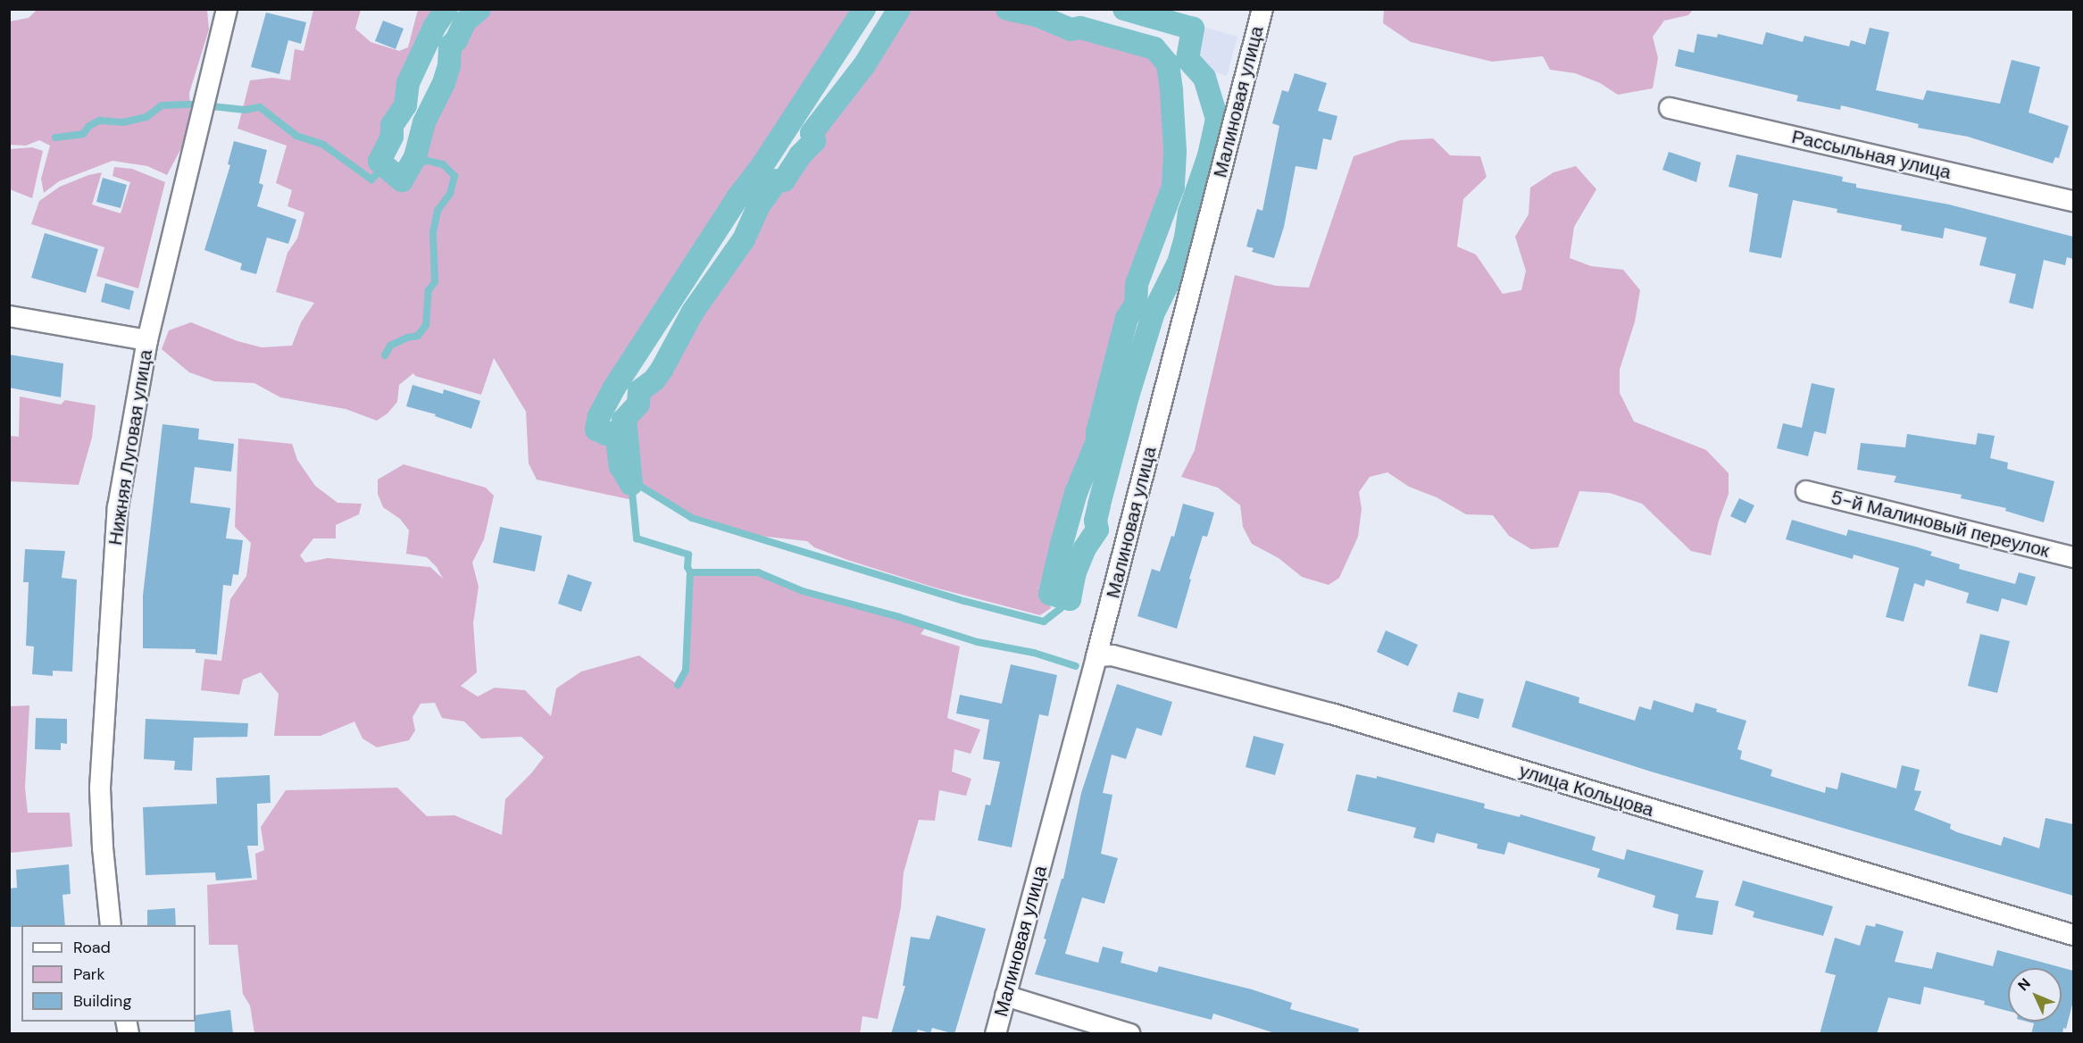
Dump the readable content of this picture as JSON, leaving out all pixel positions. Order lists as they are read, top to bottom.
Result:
{
  "streets": {
    "street": [
      "Малиновая улица",
      "Рассыльная улица",
      "Нижняя Луговая улица",
      "5-й Малиновый переулок",
      "улица Кольцова"
    ]
  },
  "crossings": [
    ["Малиновая улица", "улица Кольцова"]
  ],
  "legend": ["Road", "Park", "Building"],
  "north": "top left"
}
